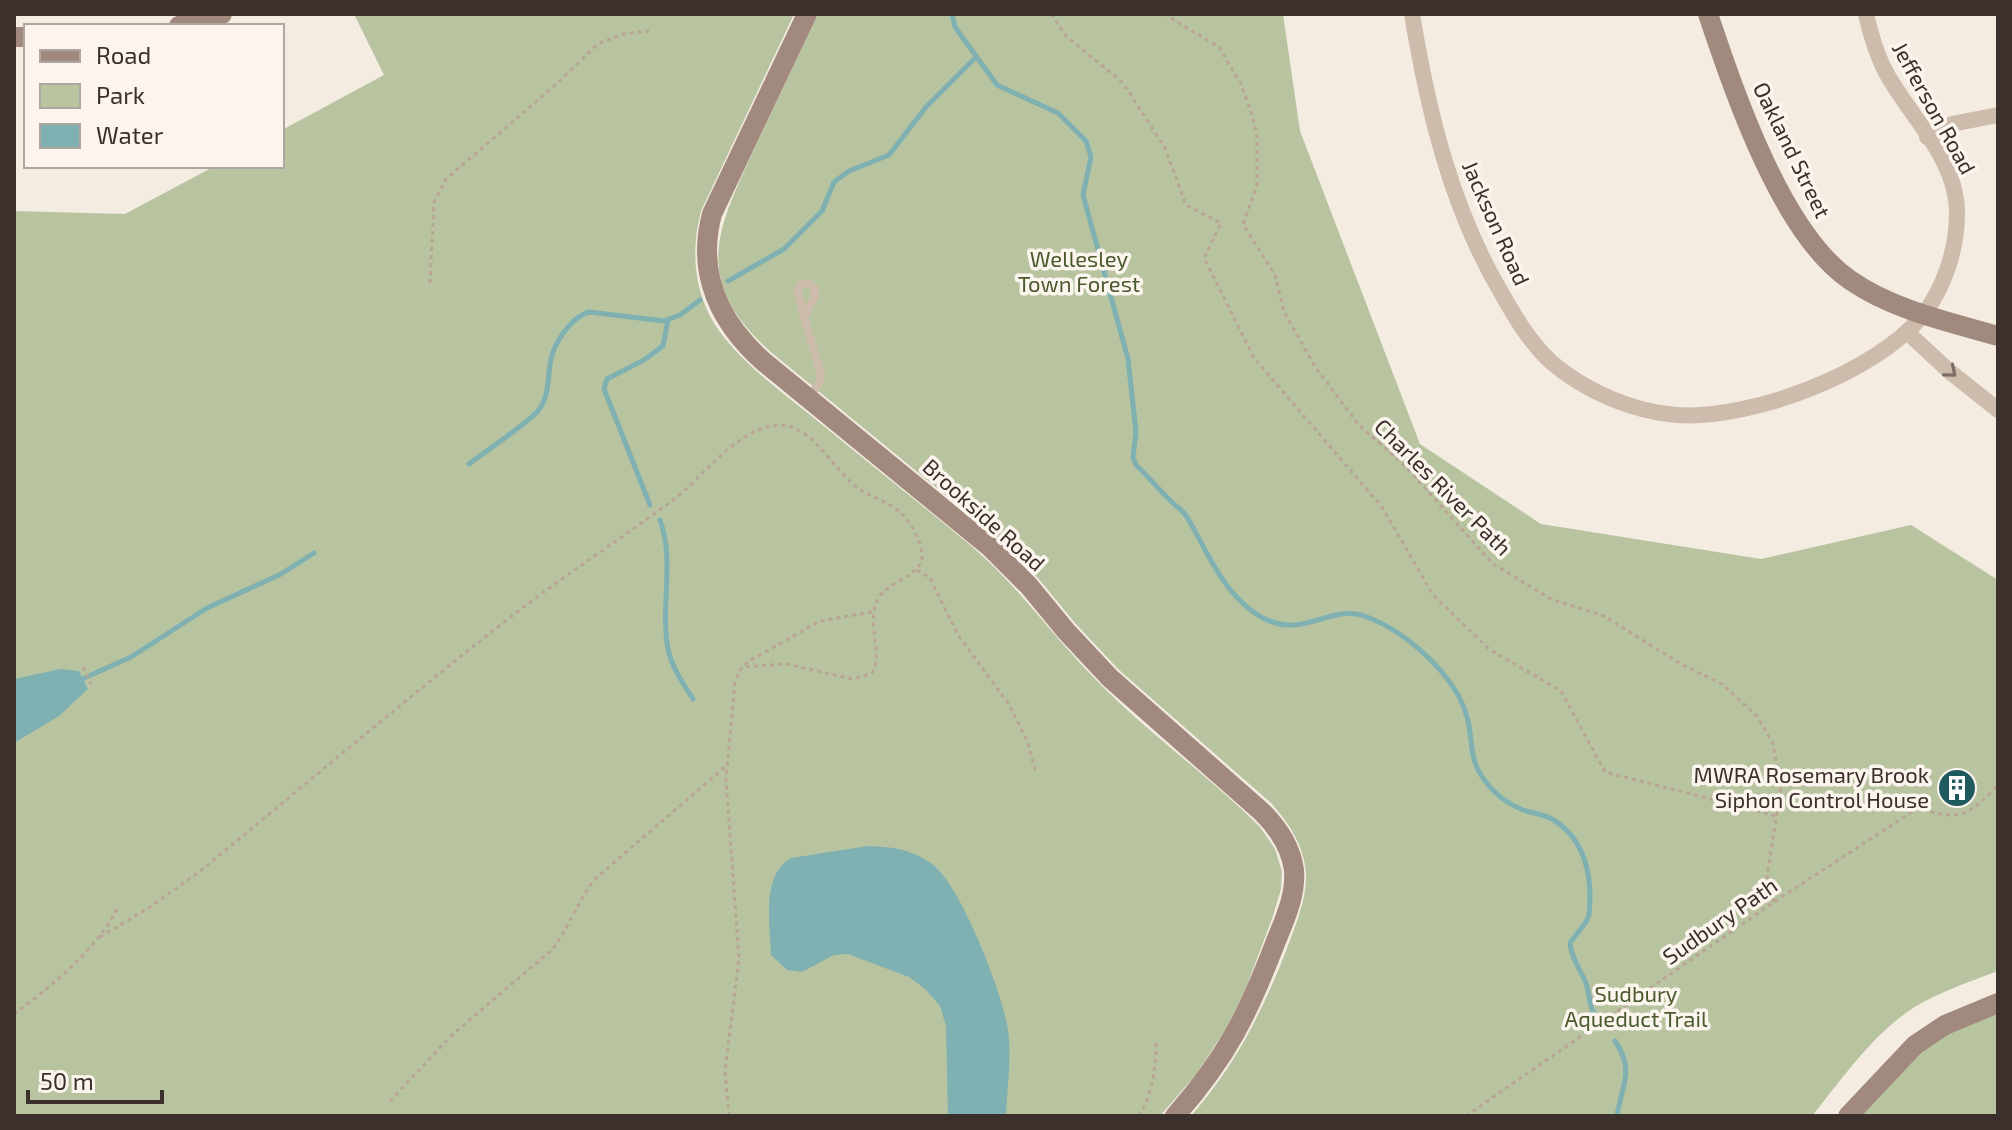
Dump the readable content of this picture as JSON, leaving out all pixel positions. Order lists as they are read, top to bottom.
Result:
{
  "streets": {
    "street": [
      "Jefferson Road",
      "Oakland Street",
      "Jackson Road",
      "Brookside Road"
    ],
    "path": ["Charles River Path", "Sudbury Path"]
  },
  "crossings": [
    ["Jefferson Road", "Oakland Street"],
    ["Jefferson Road", "Jackson Road"],
    ["Oakland Street", "Jackson Road"],
    ["Charles River Path", "Sudbury Path"]
  ],
  "parks": ["Wellesley Town Forest", "Sudbury Aqueduct Trail"],
  "places": {
    "building": ["MWRA Rosemary Brook Siphon Control House"]
  },
  "legend": ["Road", "Park", "Water"],
  "scale_bar": "50 m"
}
